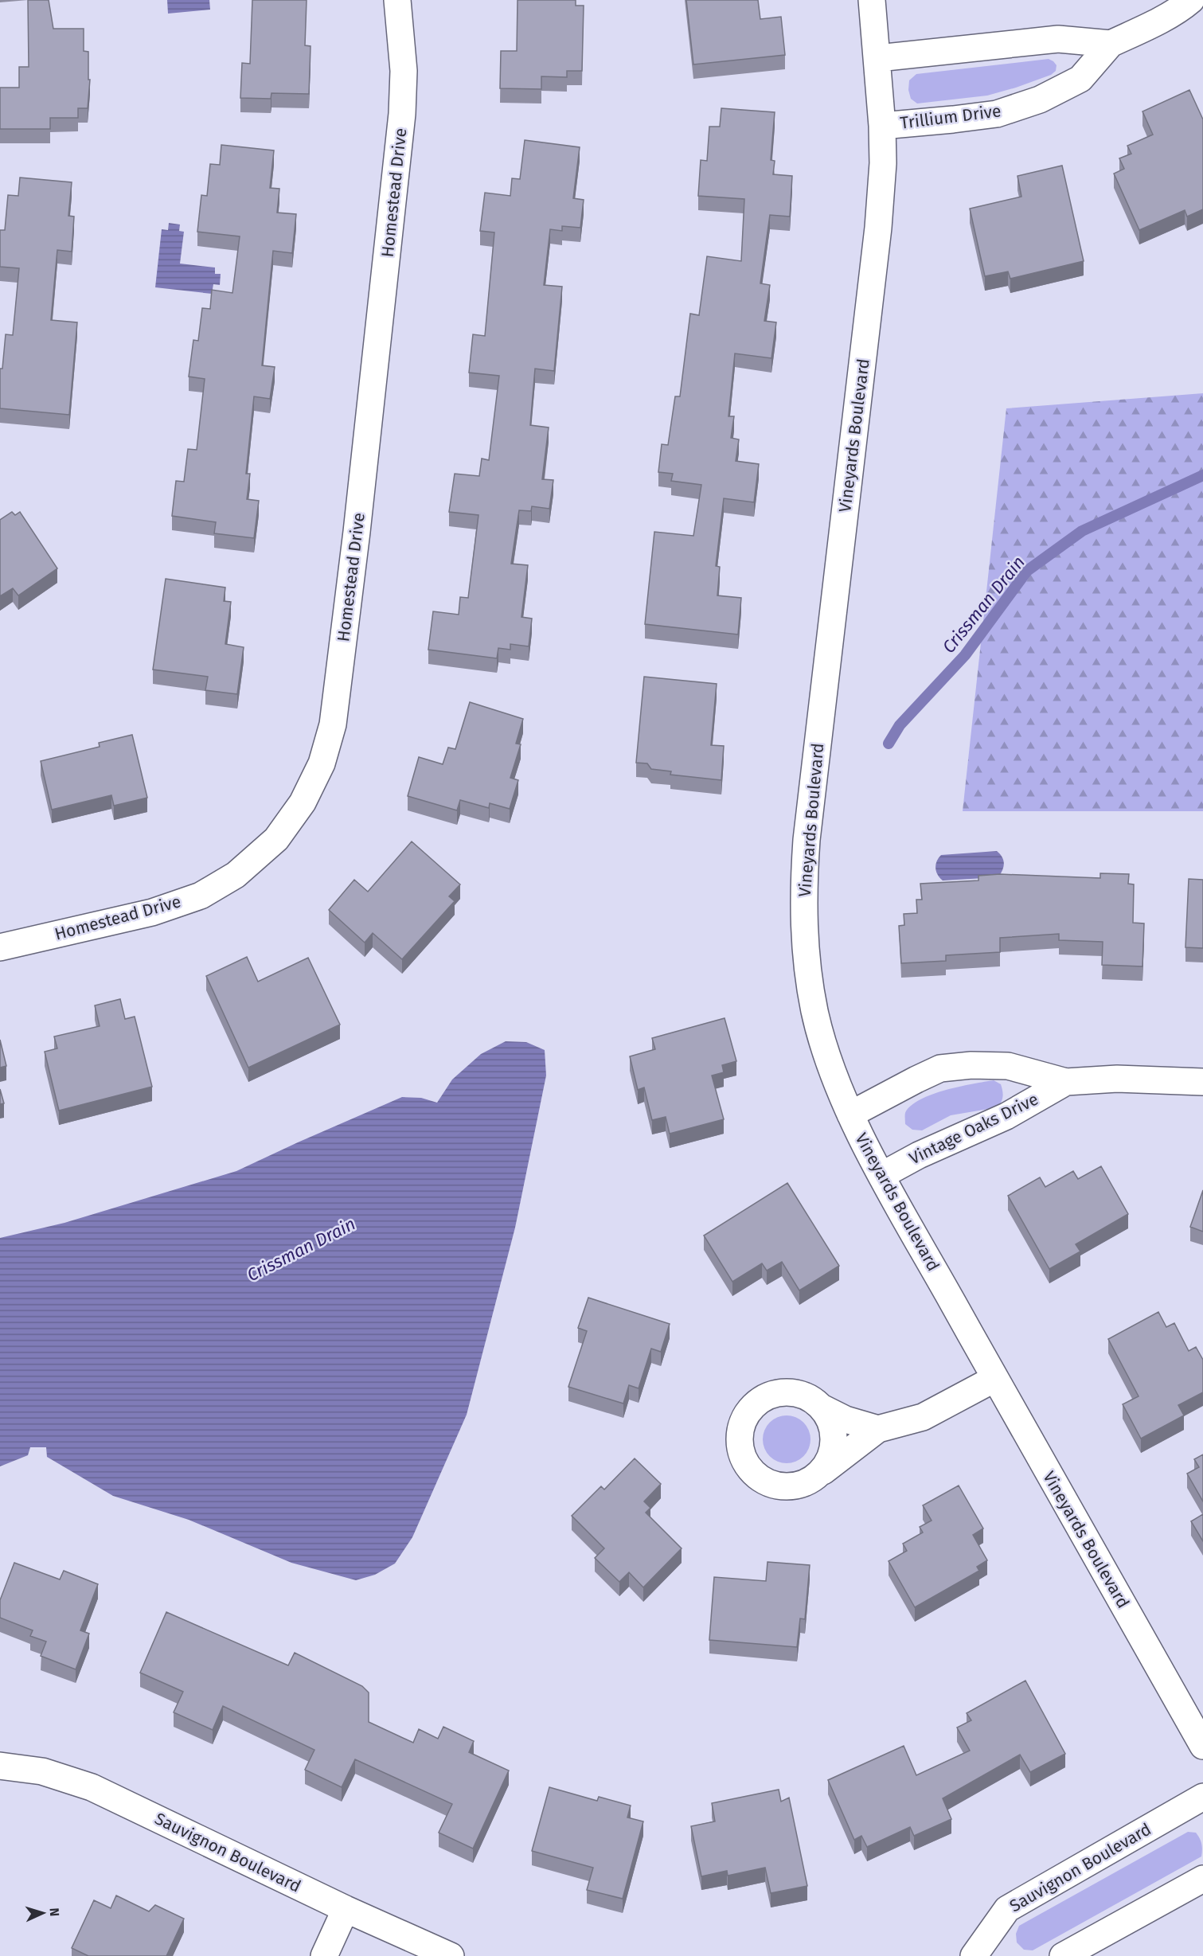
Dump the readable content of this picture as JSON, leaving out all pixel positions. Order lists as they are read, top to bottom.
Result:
{
  "streets": {
    "street": [
      "Trillium Drive",
      "Homestead Drive",
      "Vineyards Boulevard",
      "Vintage Oaks Drive",
      "Sauvignon Boulevard"
    ]
  },
  "crossings": [
    ["Trillium Drive", "Vineyards Boulevard"],
    ["Vineyards Boulevard", "Vintage Oaks Drive"]
  ],
  "water": ["Crissman Drain"],
  "north": "right"
}
